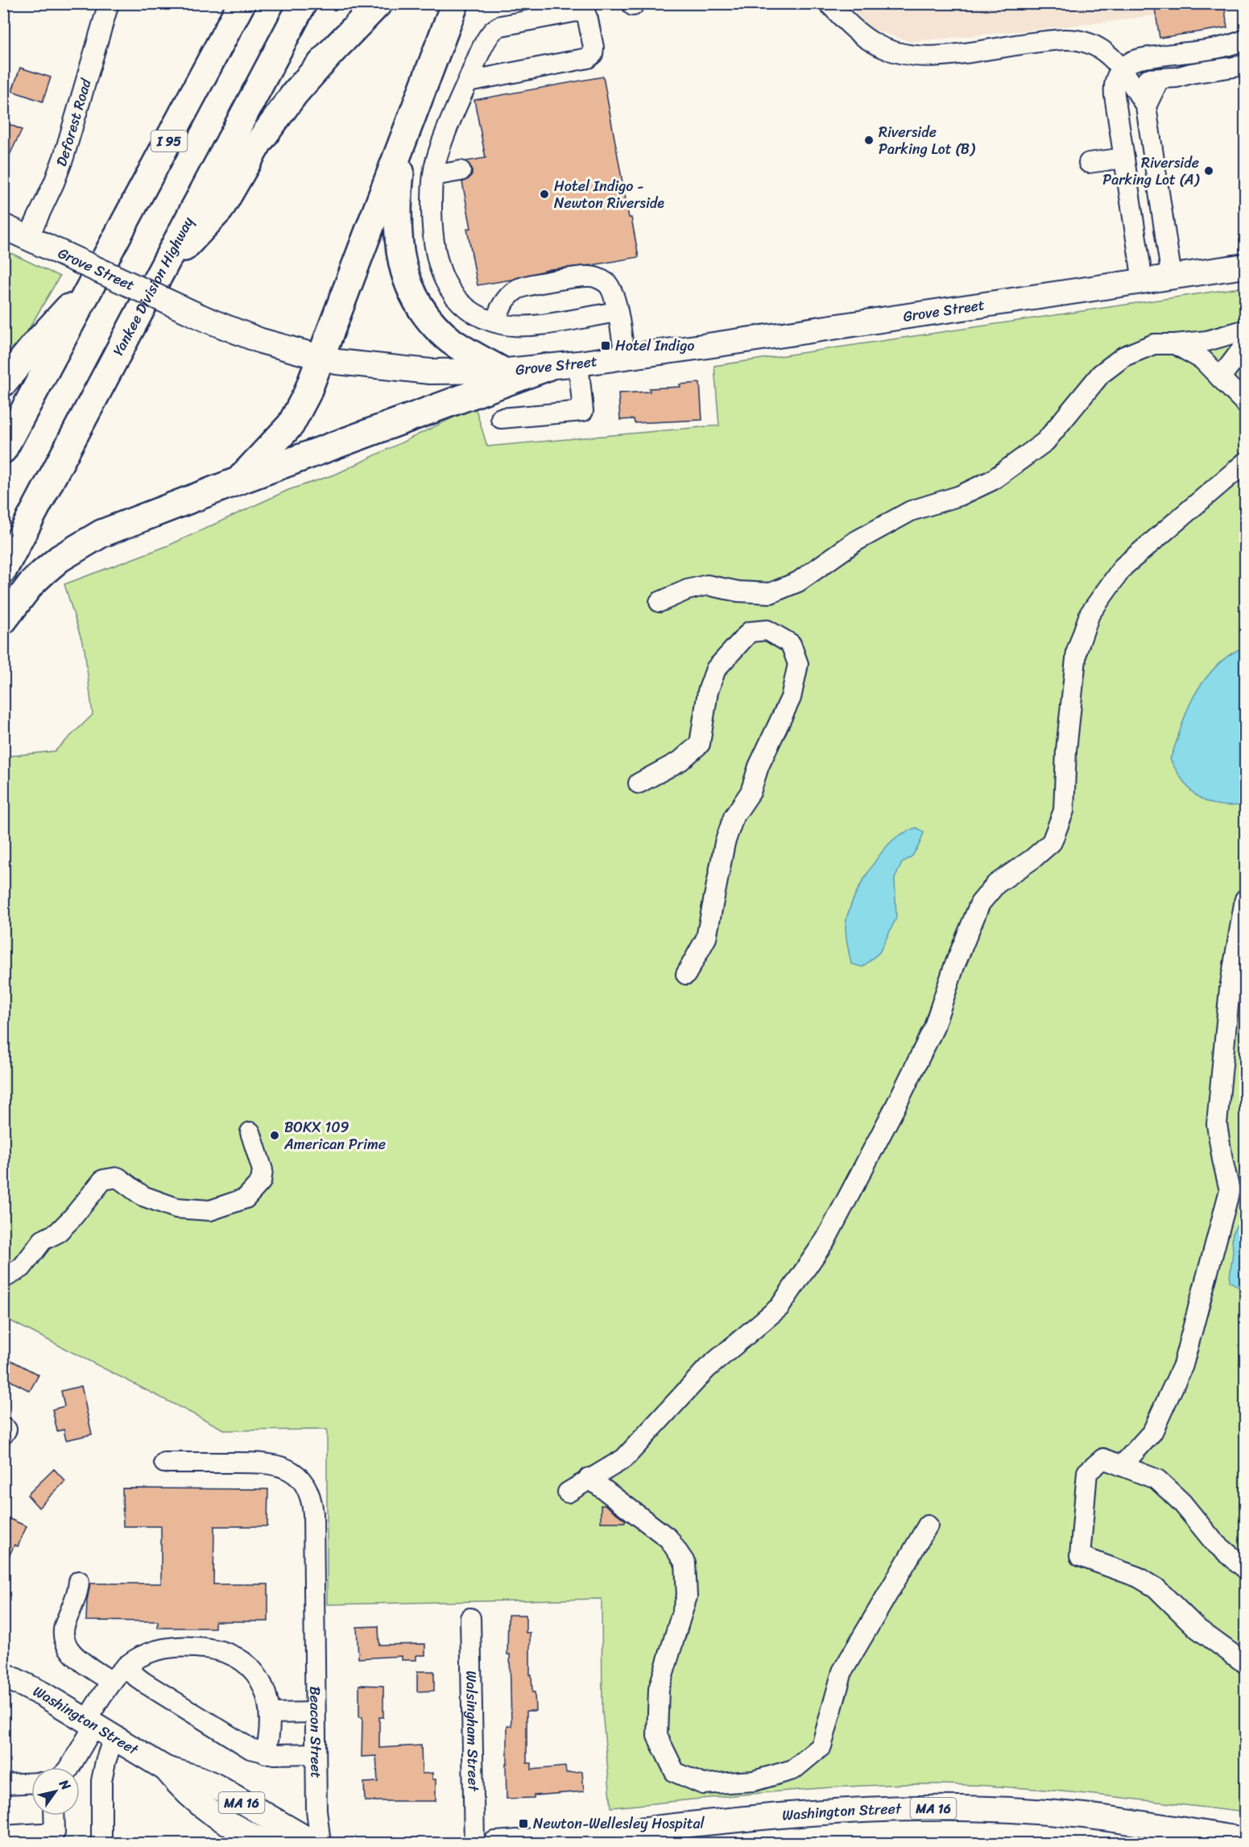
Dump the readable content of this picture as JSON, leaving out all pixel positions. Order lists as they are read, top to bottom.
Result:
{
  "streets": {
    "highway": ["I 95", "Yankee Division Highway"],
    "main road": ["Grove Street", "Washington Street", "MA 16"],
    "street": ["Deforest Road", "Walsingham Street", "Beacon Street"]
  },
  "crossings": [
    ["Deforest Road", "Grove Street"]
  ],
  "places": {
    "other": [
      "Riverside Parking Lot (B)",
      "Riverside Parking Lot (A)",
      "Hotel Indigo - Newton Riverside",
      "BOKX 109 American Prime"
    ],
    "transit": ["Hotel Indigo", "Newton-Wellesley Hospital"]
  },
  "north": "top right"
}
